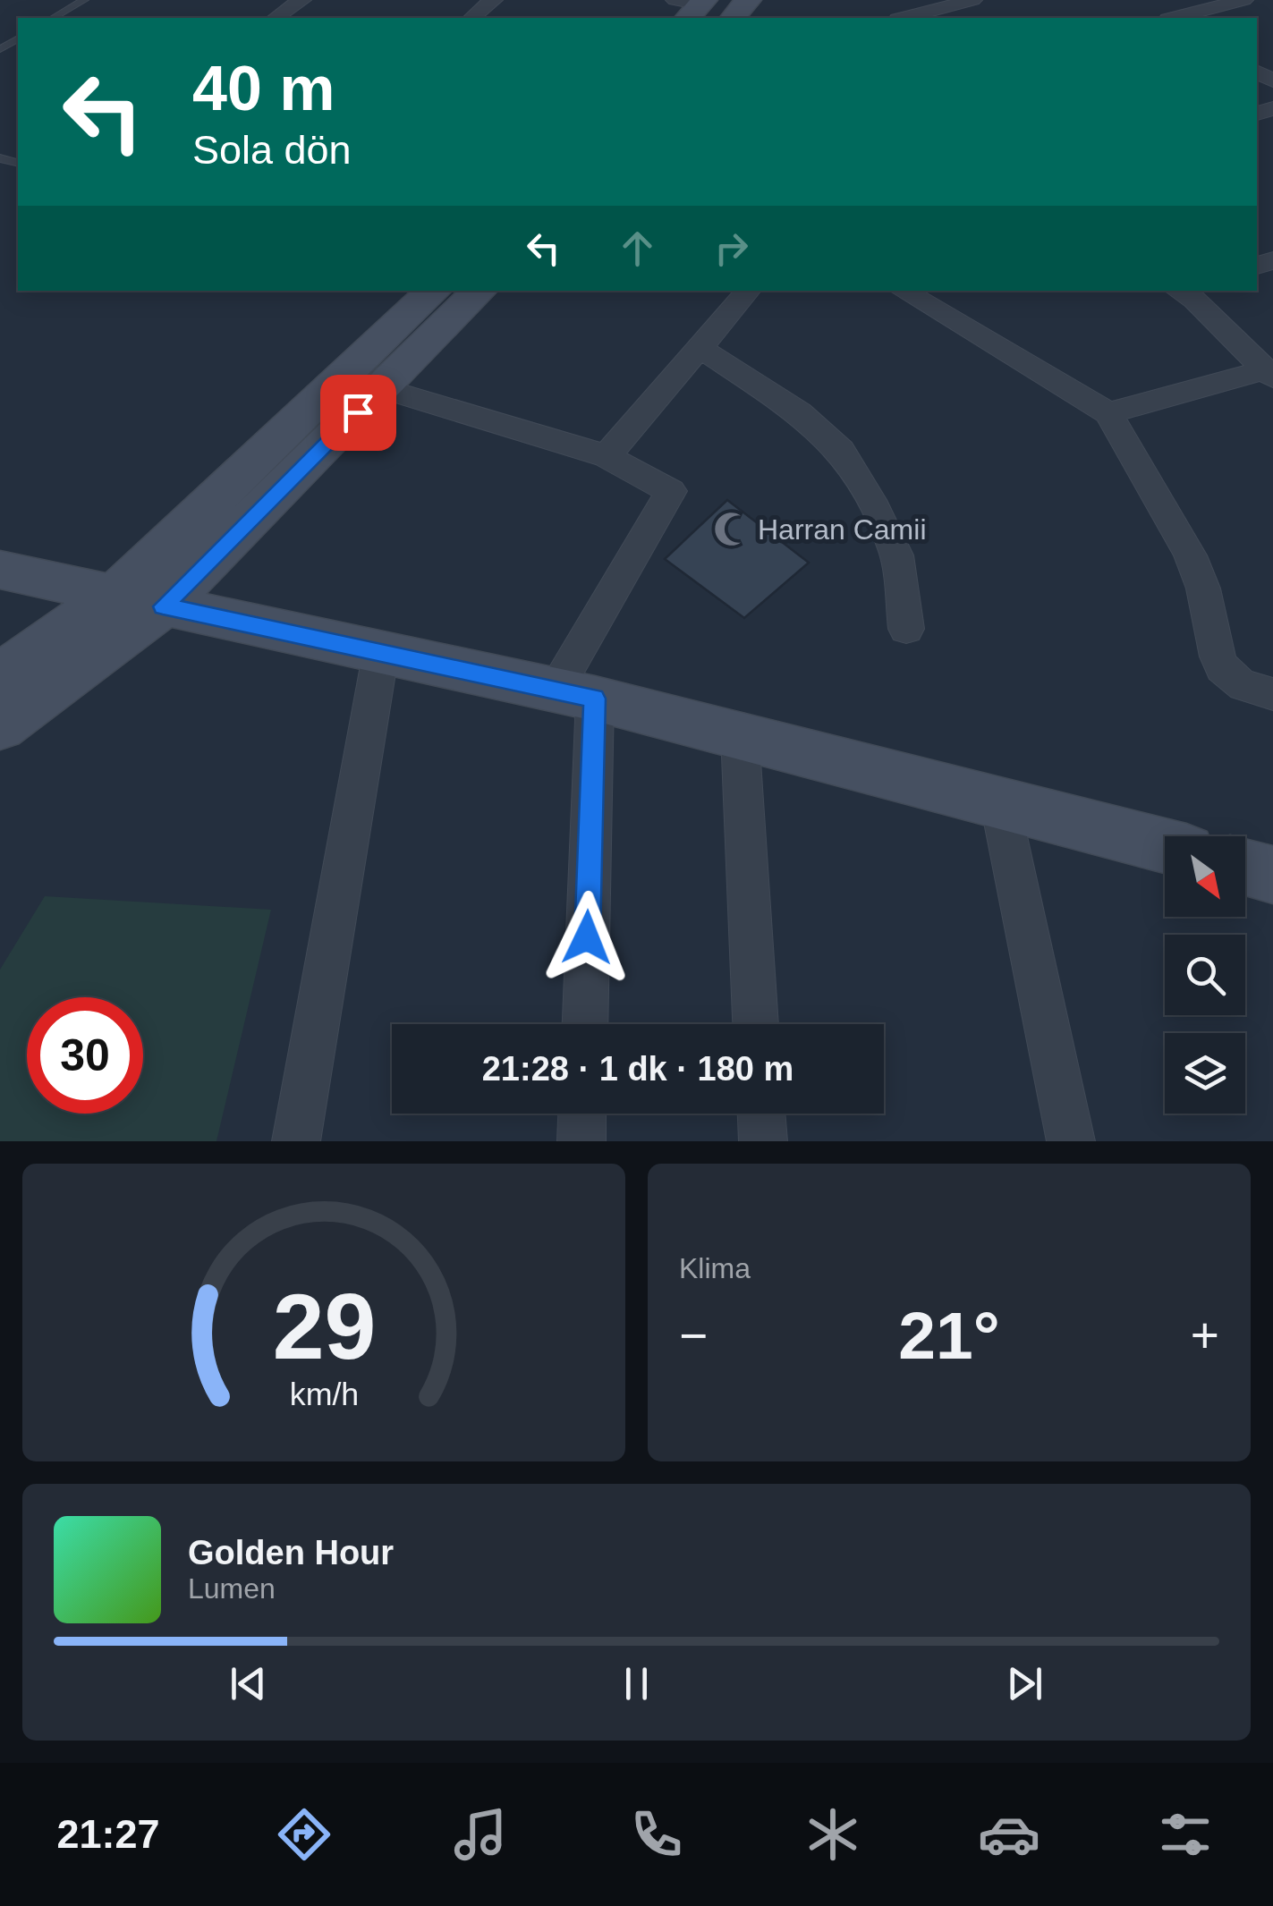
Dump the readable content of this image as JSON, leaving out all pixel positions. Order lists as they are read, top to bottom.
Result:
{
  "places": {
    "mosque": ["Harran Camii"]
  },
  "north": "bottom right",
  "page": {
    "turn": ["40 m", "Sola dön"],
    "limit": "30",
    "trip": "21:28 · 1 dk · 180 m",
    "tile": "Klima",
    "heat": ["−", "21°", "+"],
    "song": ["Golden Hour", "Lumen"],
    "tabs": "21:27",
    "gauge": ["29", "km/h"]
  }
}
